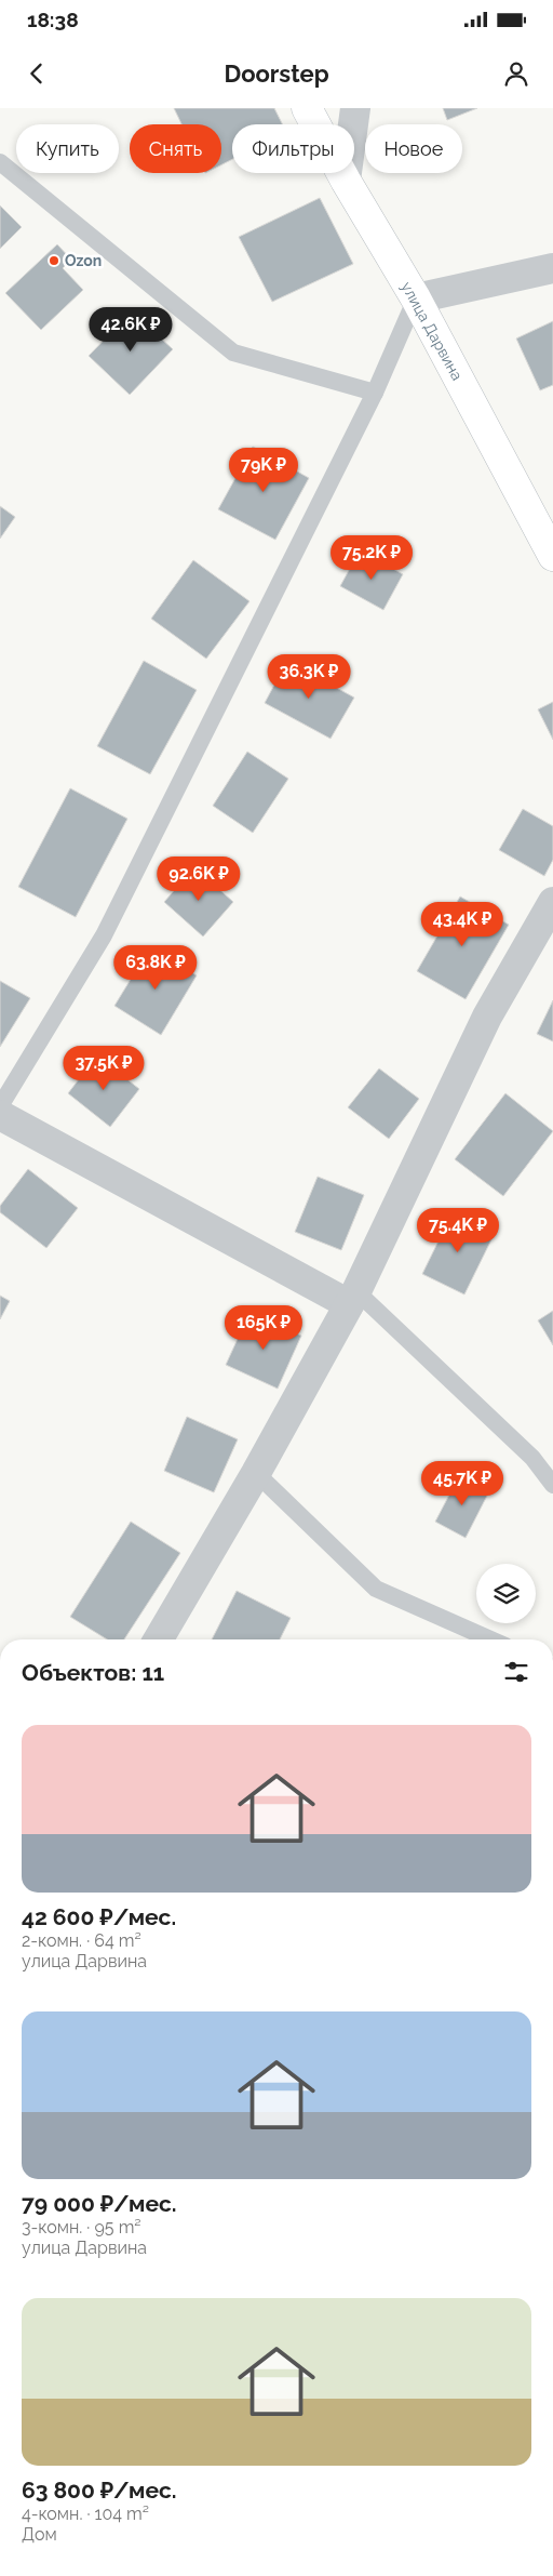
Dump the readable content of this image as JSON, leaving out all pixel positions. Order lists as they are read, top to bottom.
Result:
{
  "streets": {
    "street": ["улица Дарвина"]
  },
  "places": ["Ozon"],
  "page": {
    "status": "18:38",
    "header": "Doorstep",
    "chip": [
      "Купить",
      "Снять",
      "Фильтры",
      "Новое"
    ],
    "price": [
      "42.6K ₽",
      "79K ₽",
      "75.2K ₽",
      "36.3K ₽",
      "92.6K ₽",
      "43.4K ₽",
      "63.8K ₽",
      "37.5K ₽",
      "75.4K ₽",
      "165K ₽",
      "45.7K ₽"
    ],
    "heading": "Объектов: 11",
    "list": [
      {
        "name": "42 600 ₽/мес.",
        "note": "2-комн. · 64 m² · улица Дарвина"
      },
      {
        "name": "79 000 ₽/мес.",
        "note": "3-комн. · 95 m² · улица Дарвина"
      },
      {
        "name": "63 800 ₽/мес.",
        "note": "4-комн. · 104 m² · Дом"
      }
    ]
  }
}
